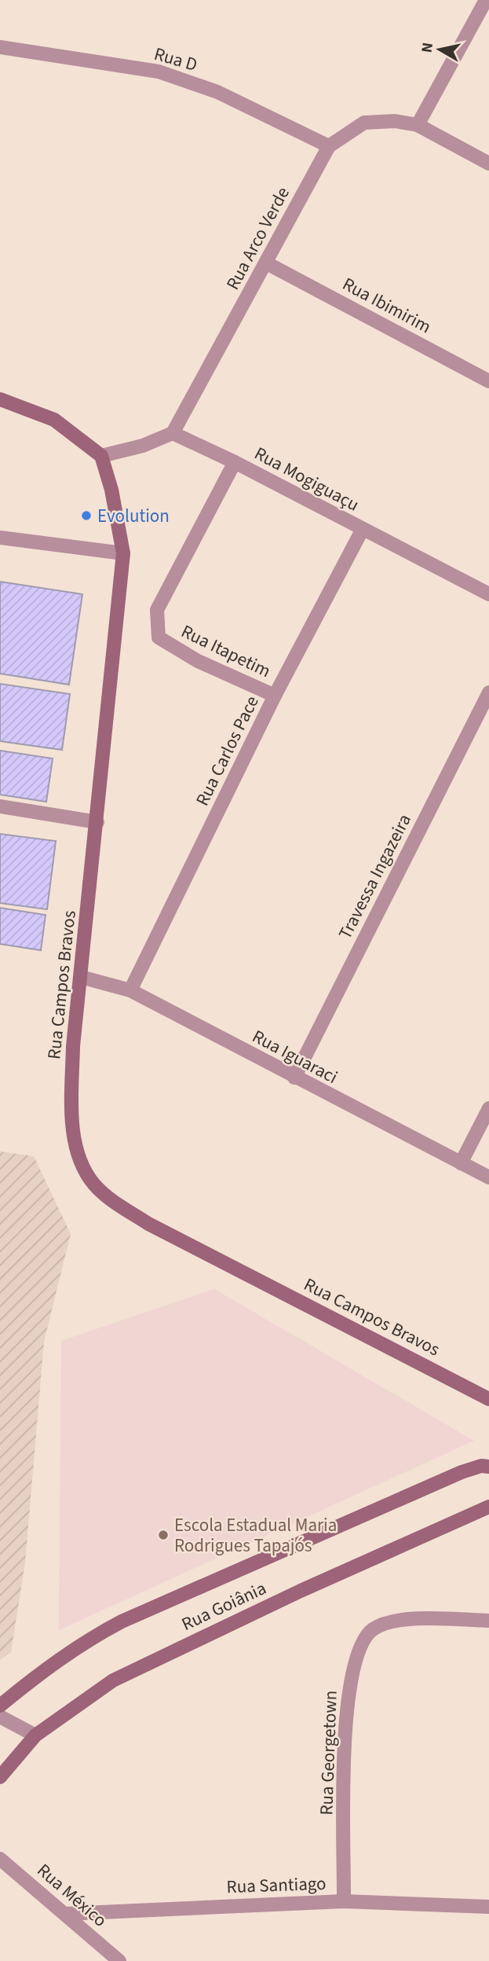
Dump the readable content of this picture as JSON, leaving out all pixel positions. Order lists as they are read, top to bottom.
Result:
{
  "streets": {
    "street": [
      "Rua D",
      "Rua Arco Verde",
      "Rua Ibimirim",
      "Rua Mogiguaçu",
      "Rua Itapetim",
      "Rua Carlos Pace",
      "Travessa Ingazeira",
      "Rua Campos Bravos",
      "Rua Iguaraci",
      "Rua Goiânia",
      "Rua Georgetown",
      "Rua Santiago",
      "Rua México"
    ]
  },
  "crossings": [
    ["Rua D", "Rua Arco Verde"],
    ["Rua Arco Verde", "Rua Ibimirim"],
    ["Rua Arco Verde", "Rua Mogiguaçu"],
    ["Rua Mogiguaçu", "Rua Itapetim"],
    ["Rua Mogiguaçu", "Rua Carlos Pace"],
    ["Rua Itapetim", "Rua Carlos Pace"],
    ["Rua Carlos Pace", "Rua Iguaraci"],
    ["Travessa Ingazeira", "Rua Iguaraci"],
    ["Rua Campos Bravos", "Rua Iguaraci"],
    ["Rua Georgetown", "Rua Santiago"],
    ["Rua Santiago", "Rua México"]
  ],
  "places": ["Evolution", "Escola Estadual Maria Rodrigues Tapajós"],
  "north": "left"
}
